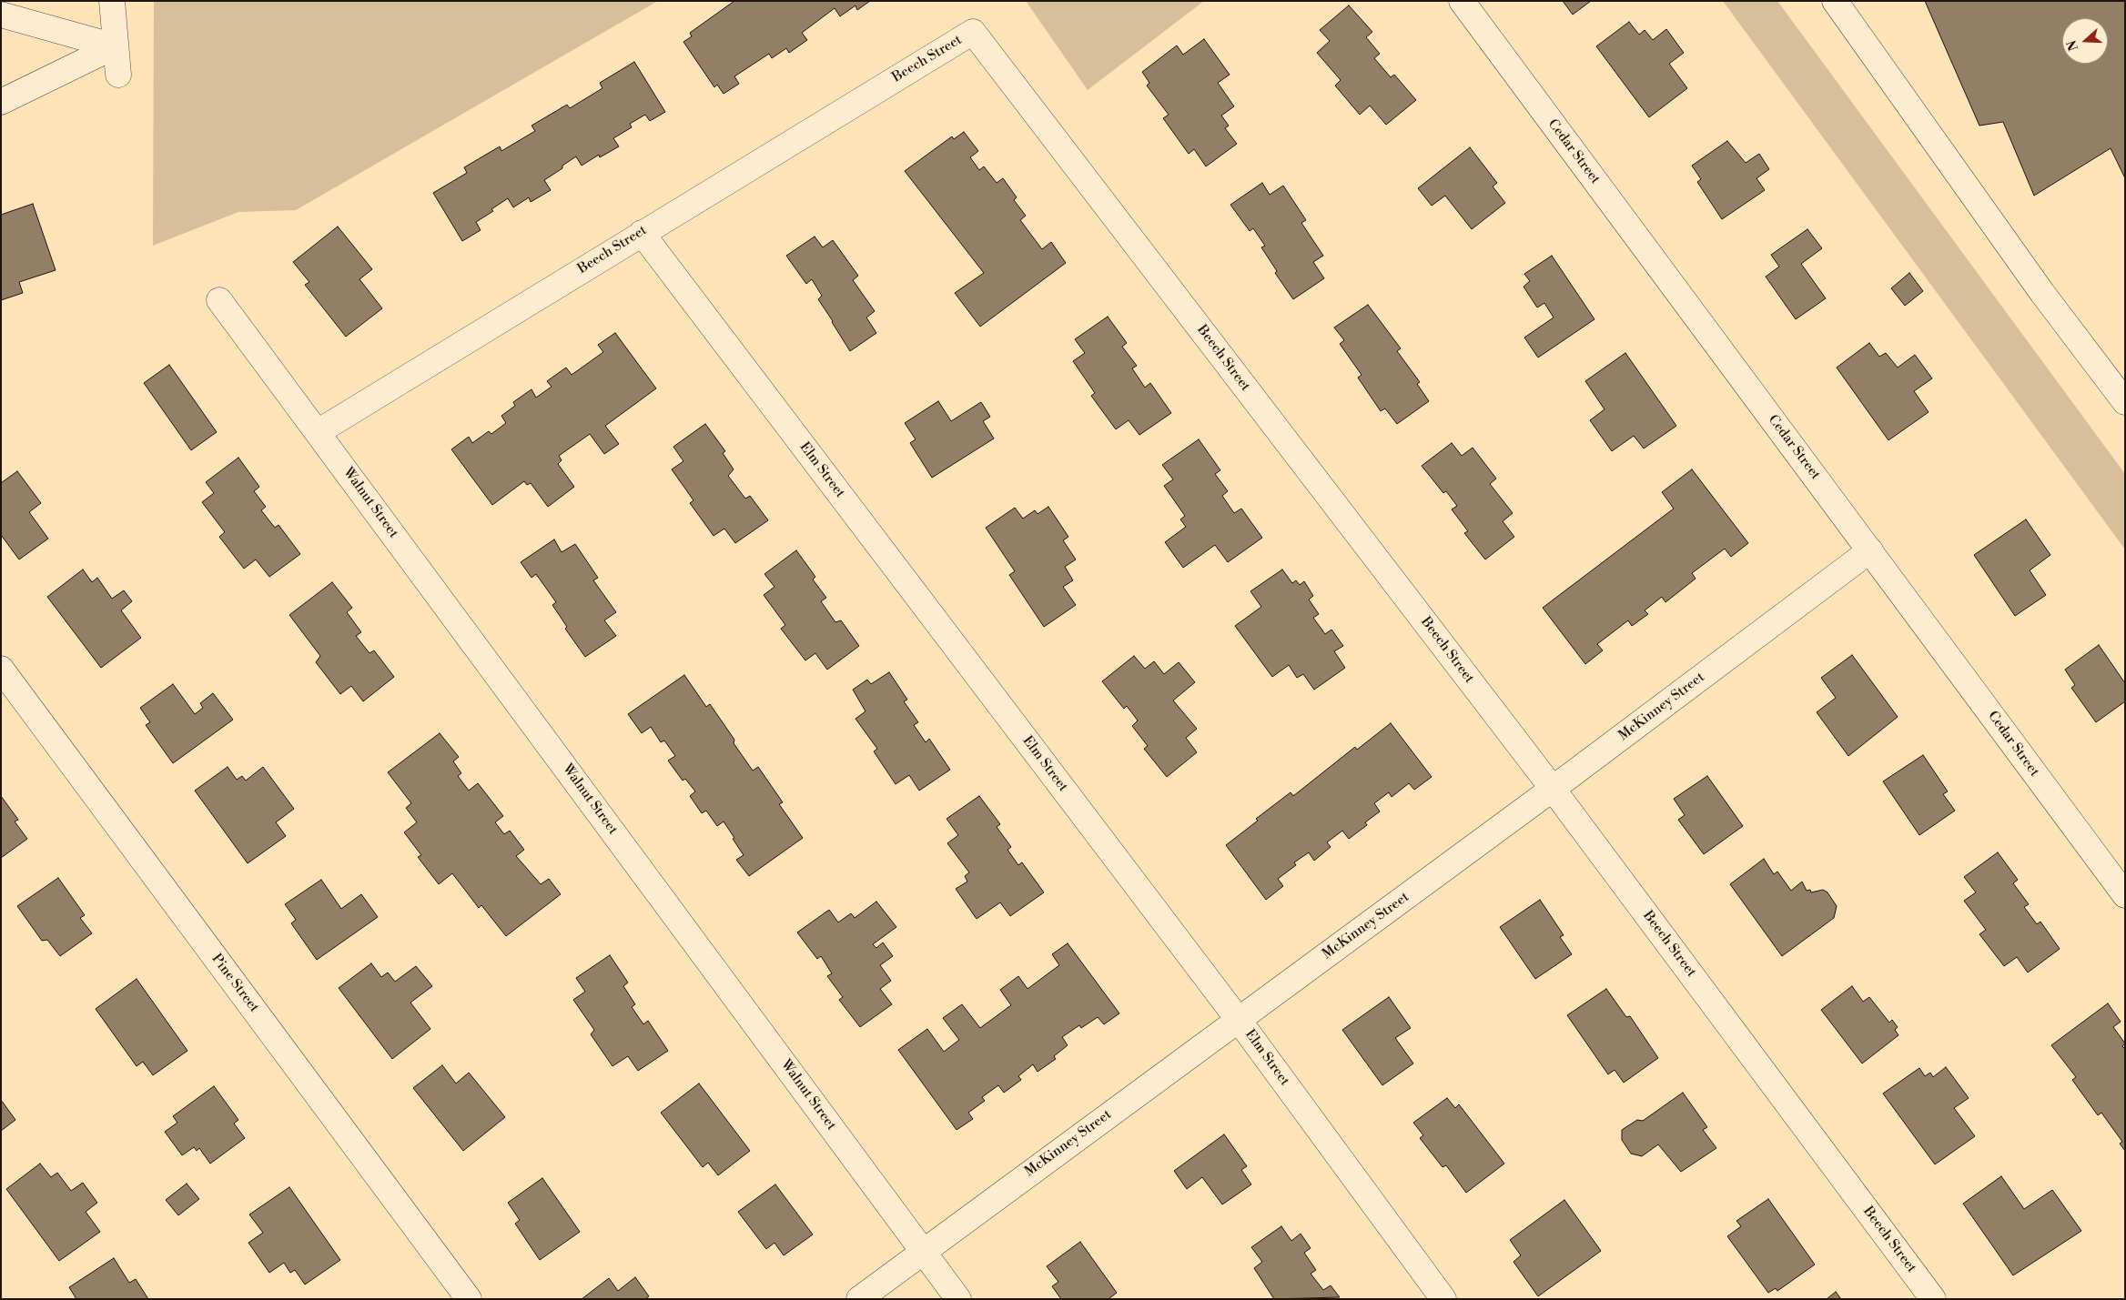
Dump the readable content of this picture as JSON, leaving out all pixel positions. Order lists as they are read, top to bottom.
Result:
{
  "streets": {
    "street": [
      "Beech Street",
      "Cedar Street",
      "Elm Street",
      "Walnut Street",
      "McKinney Street",
      "Pine Street"
    ]
  },
  "crossings": [
    ["Beech Street", "Elm Street"],
    ["Beech Street", "Walnut Street"],
    ["Beech Street", "McKinney Street"],
    ["Cedar Street", "McKinney Street"],
    ["Elm Street", "McKinney Street"],
    ["Walnut Street", "McKinney Street"]
  ],
  "north": "left"
}
